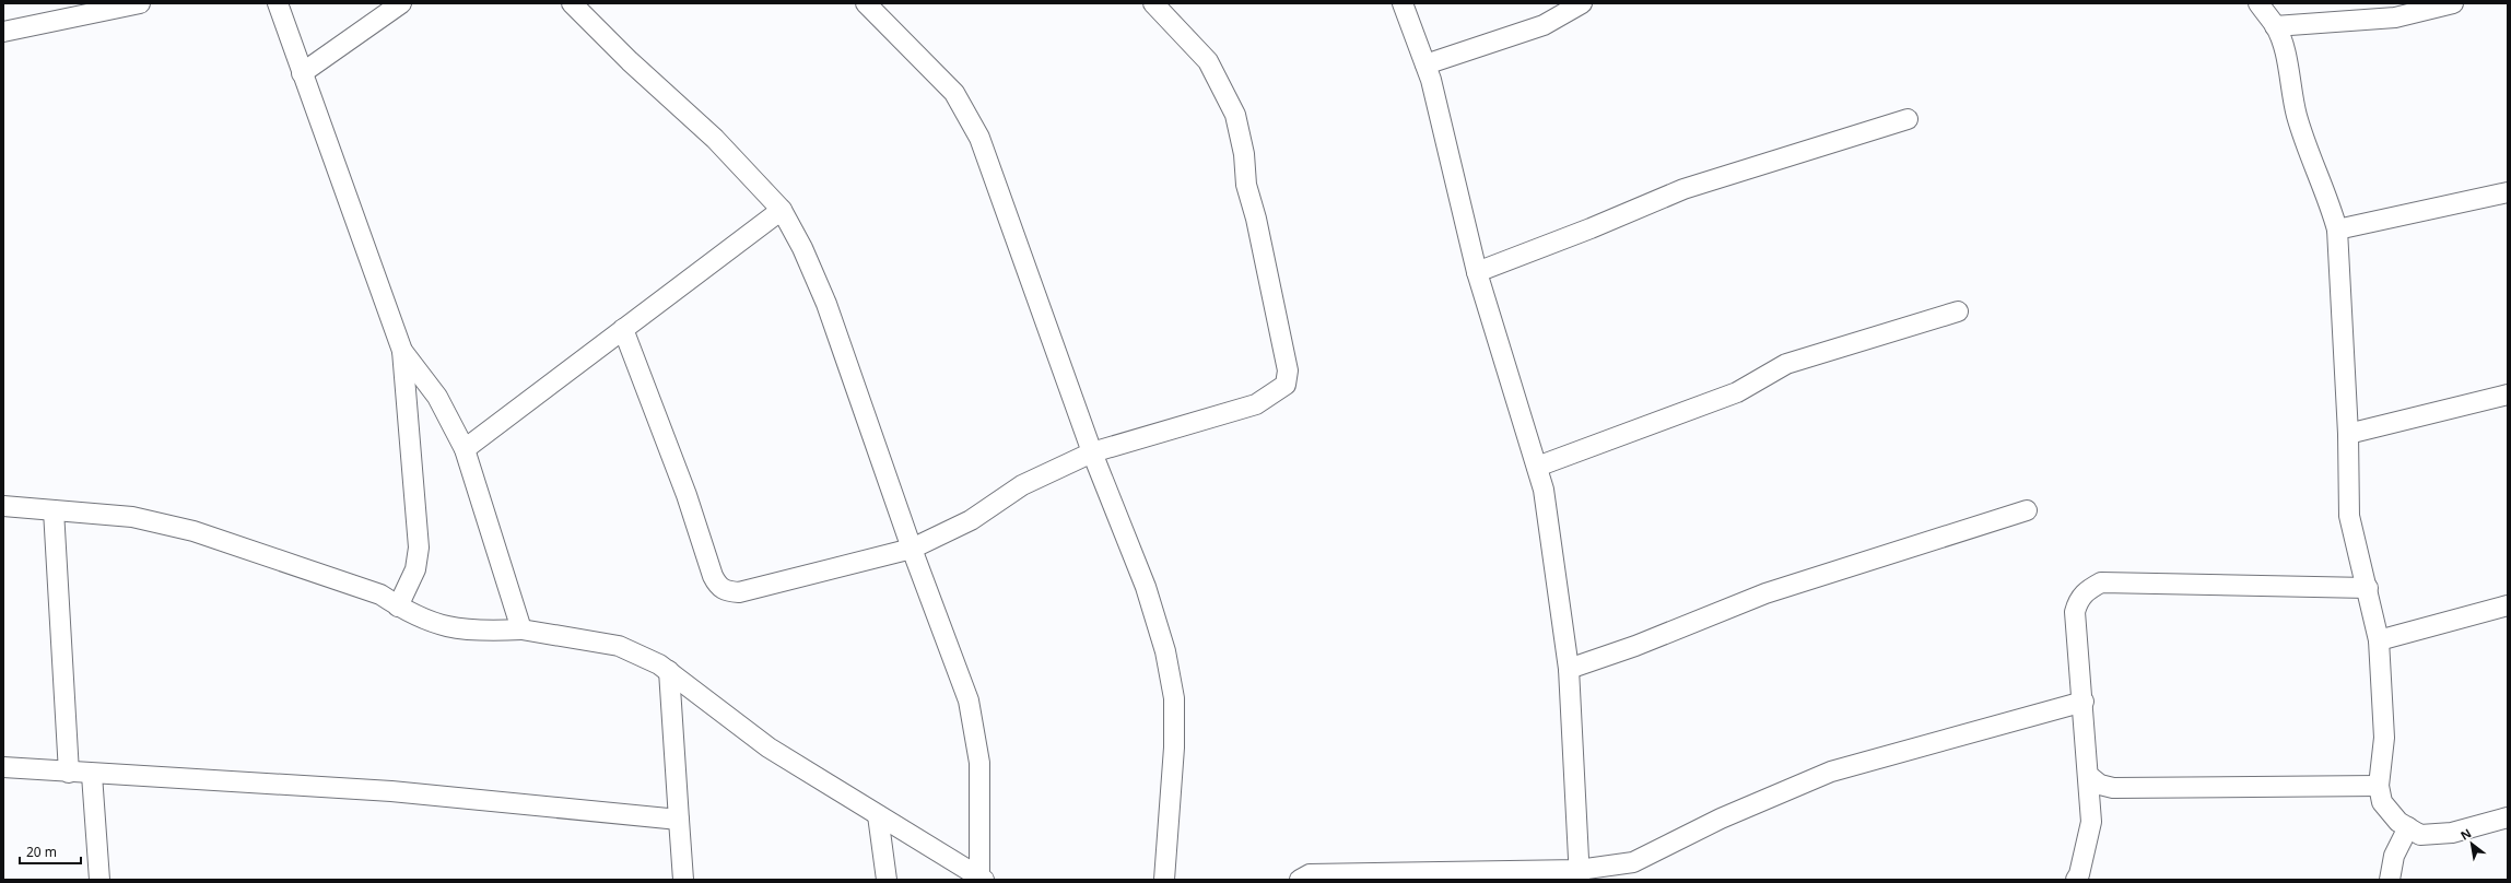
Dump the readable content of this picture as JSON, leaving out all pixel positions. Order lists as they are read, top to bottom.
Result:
{
  "scale_bar": "20 m",
  "north": "top left"
}
